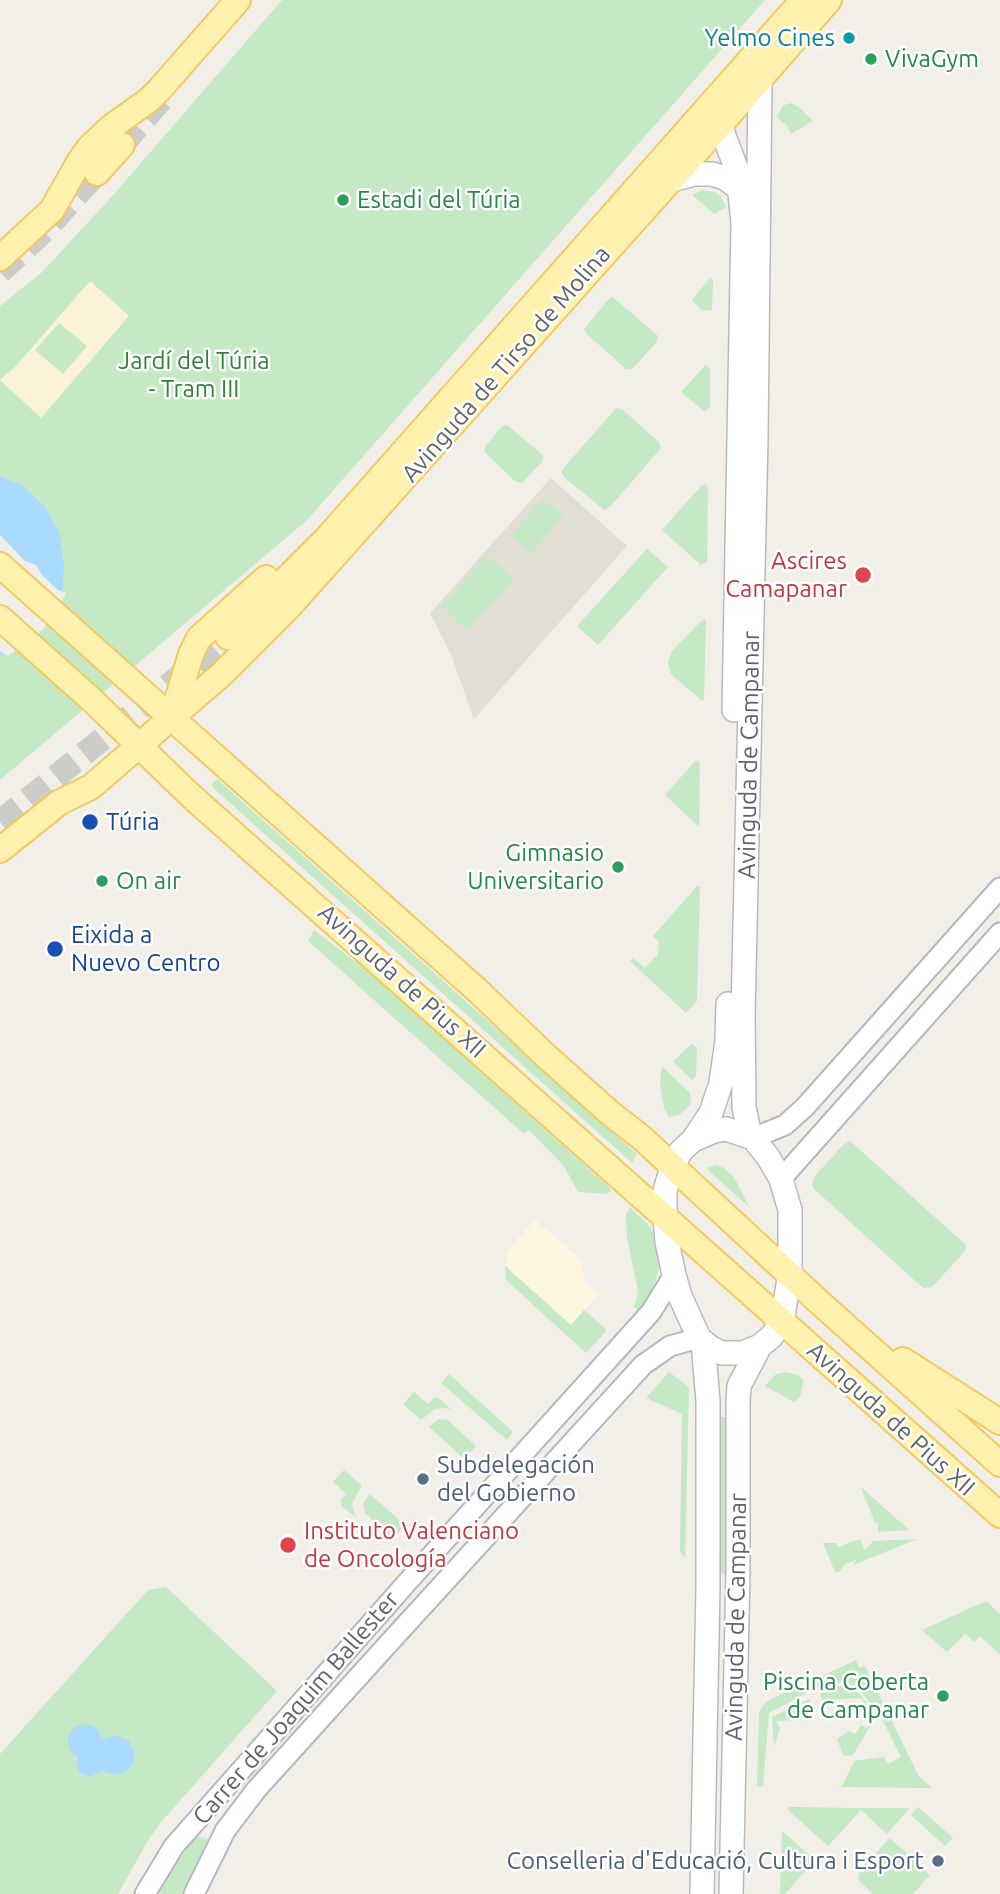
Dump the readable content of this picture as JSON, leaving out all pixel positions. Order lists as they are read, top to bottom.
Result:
{
  "streets": {
    "main road": ["Avinguda de Tirso de Molina", "Avinguda de Campanar", "Avinguda de Pius XII"],
    "street": ["Carrer de Joaquim Ballester"]
  },
  "crossings": [
    ["Avinguda de Tirso de Molina", "Avinguda de Campanar"],
    ["Avinguda de Tirso de Molina", "Avinguda de Pius XII"],
    ["Avinguda de Campanar", "Avinguda de Pius XII"],
    ["Avinguda de Campanar", "Carrer de Joaquim Ballester"]
  ],
  "parks": ["Jardí del Túria - Tram III"],
  "places": [
    "Yelmo Cines",
    "VivaGym",
    "Estadi del Túria",
    "Ascires Camapanar",
    "Túria",
    "Gimnasio Universitario",
    "On air",
    "Eixida a Nuevo Centro",
    "Subdelegación del Gobierno",
    "Instituto Valenciano de Oncología",
    "Piscina Coberta de Campanar",
    "Conselleria d'Educació, Cultura i Esport"
  ]
}
